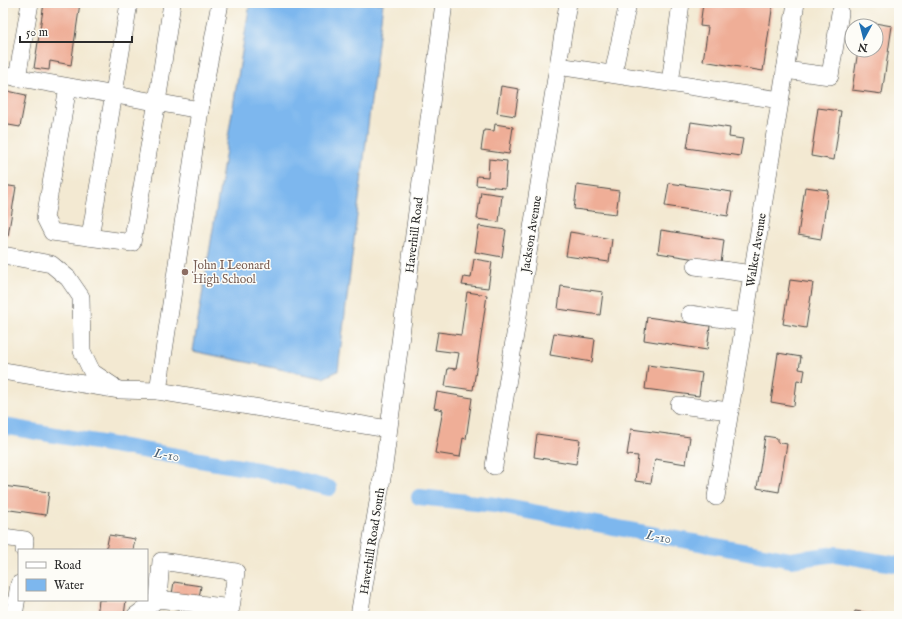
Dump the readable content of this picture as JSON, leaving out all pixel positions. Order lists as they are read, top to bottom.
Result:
{
  "streets": {
    "street": [
      "Jackson Avenue",
      "Haverhill Road",
      "Walker Avenue",
      "Haverhill Road South"
    ]
  },
  "crossings": [
    ["Haverhill Road", "Haverhill Road South"]
  ],
  "water": ["L-10"],
  "places": ["John I Leonard High School"],
  "legend": ["Road", "Water"],
  "scale_bar": "50 m",
  "north": "bottom"
}
